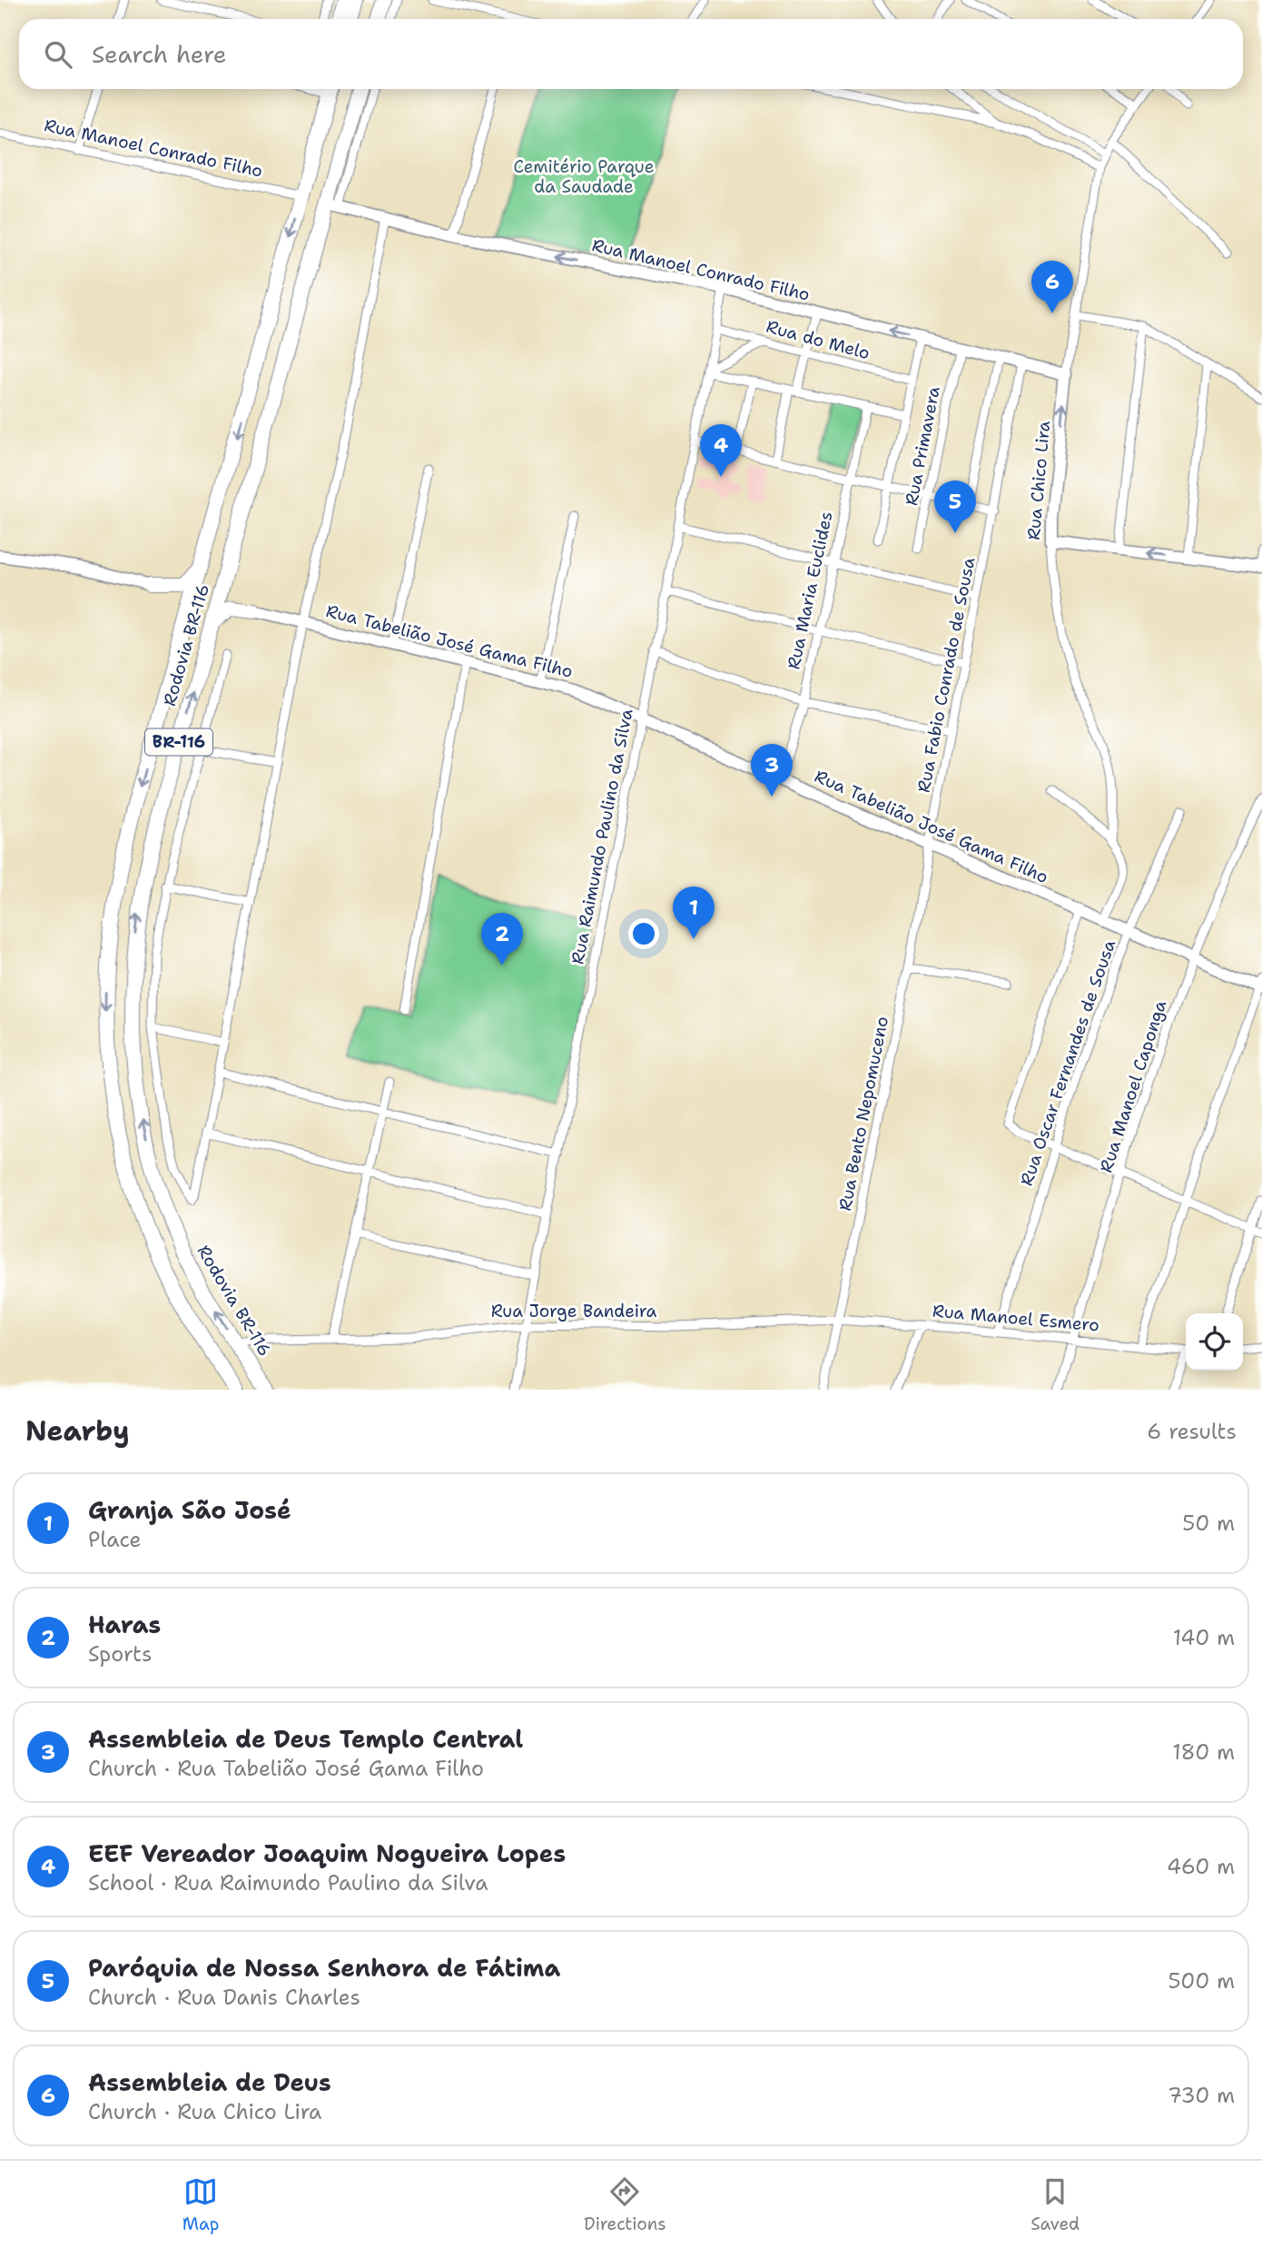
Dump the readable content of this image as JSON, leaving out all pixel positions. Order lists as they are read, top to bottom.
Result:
{
  "streets": {
    "highway": ["Rodovia BR-116", "BR-116"],
    "street": [
      "Rua Manoel Conrado Filho",
      "Rua do Melo",
      "Rua Primavera",
      "Rua Chico Lira",
      "Rua Maria Euclides",
      "Rua Tabelião José Gama Filho",
      "Rua Fabio Conrado de Sousa",
      "Rua Raimundo Paulino da Silva",
      "Rua Oscar Fernandes de Sousa",
      "Rua Manoel Caponga",
      "Rua Bento Nepomuceno",
      "Rua Jorge Bandeira",
      "Rua Manoel Esmero"
    ]
  },
  "crossings": [
    ["Rua Manoel Conrado Filho", "Rua Primavera"],
    ["Rua Manoel Conrado Filho", "Rua Chico Lira"],
    ["Rua Manoel Conrado Filho", "Rodovia BR-116"],
    ["Rua Manoel Conrado Filho", "Rua Fabio Conrado de Sousa"],
    ["Rua Manoel Conrado Filho", "Rua Raimundo Paulino da Silva"],
    ["Rua do Melo", "Rua Raimundo Paulino da Silva"],
    ["Rua Chico Lira", "Rua Tabelião José Gama Filho"],
    ["Rua Maria Euclides", "Rua Tabelião José Gama Filho"],
    ["Rua Tabelião José Gama Filho", "Rua Fabio Conrado de Sousa"],
    ["Rua Tabelião José Gama Filho", "Rua Raimundo Paulino da Silva"],
    ["Rua Tabelião José Gama Filho", "Rua Oscar Fernandes de Sousa"],
    ["Rua Tabelião José Gama Filho", "Rua Manoel Caponga"],
    ["Rua Tabelião José Gama Filho", "Rua Bento Nepomuceno"],
    ["Rodovia BR-116", "Rua Jorge Bandeira"],
    ["Rua Fabio Conrado de Sousa", "Rua Bento Nepomuceno"],
    ["Rua Raimundo Paulino da Silva", "Rua Jorge Bandeira"],
    ["Rua Oscar Fernandes de Sousa", "Rua Manoel Esmero"],
    ["Rua Manoel Caponga", "Rua Manoel Esmero"],
    ["Rua Bento Nepomuceno", "Rua Jorge Bandeira"],
    ["Rua Bento Nepomuceno", "Rua Manoel Esmero"],
    ["Rua Jorge Bandeira", "Rua Manoel Esmero"]
  ],
  "one_way": ["Rua Manoel Conrado Filho"],
  "parks": ["Cemitério Parque da Saudade"],
  "page": {
    "search": "Search here",
    "pins": [
      "6",
      "4",
      "5",
      "3",
      "1",
      "2"
    ],
    "heading": ["Nearby", "6 results"],
    "list": [
      {
        "mark": "1",
        "name": "Granja São José",
        "note": "Place",
        "value": "50 m"
      },
      {
        "mark": "2",
        "name": "Haras",
        "note": "Sports",
        "value": "140 m"
      },
      {
        "mark": "3",
        "name": "Assembleia de Deus Templo Central",
        "note": "Church · Rua Tabelião José Gama Filho",
        "value": "180 m"
      },
      {
        "mark": "4",
        "name": "EEF Vereador Joaquim Nogueira Lopes",
        "note": "School · Rua Raimundo Paulino da Silva",
        "value": "460 m"
      },
      {
        "mark": "5",
        "name": "Paróquia de Nossa Senhora de Fátima",
        "note": "Church · Rua Danis Charles",
        "value": "500 m"
      },
      {
        "mark": "6",
        "name": "Assembleia de Deus",
        "note": "Church · Rua Chico Lira",
        "value": "730 m"
      }
    ],
    "nav": ["Map", "Directions", "Saved"]
  }
}
